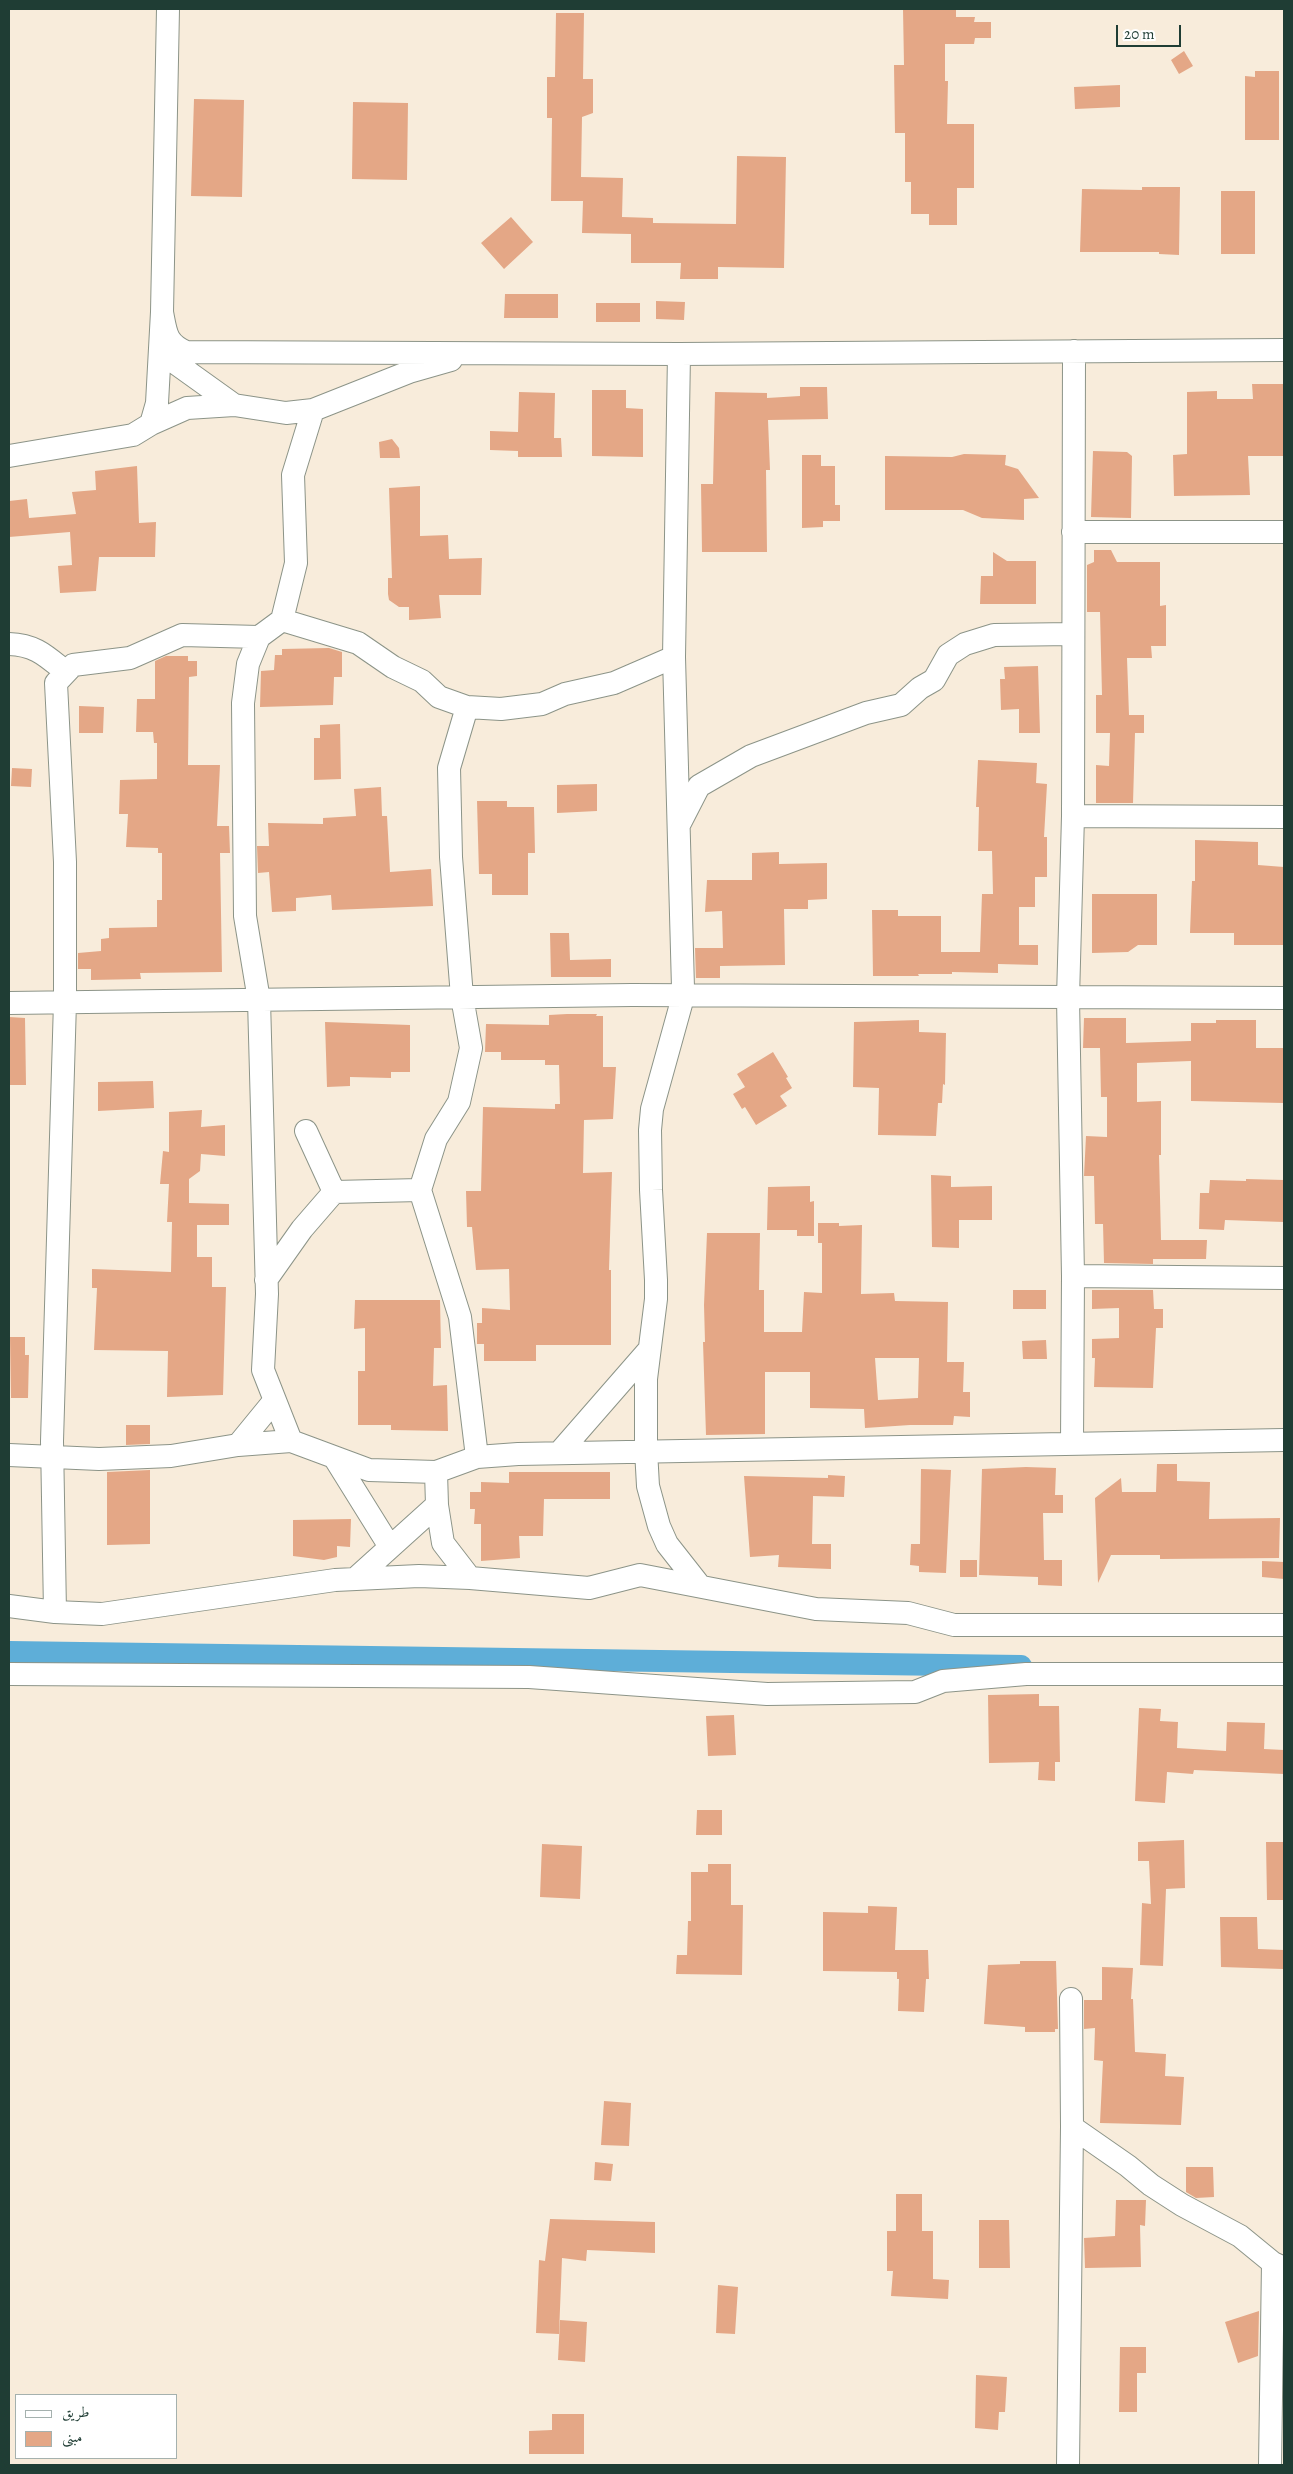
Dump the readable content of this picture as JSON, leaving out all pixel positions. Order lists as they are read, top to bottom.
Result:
{
  "legend": ["طريق", "مبنى"],
  "scale_bar": "20 m"
}
